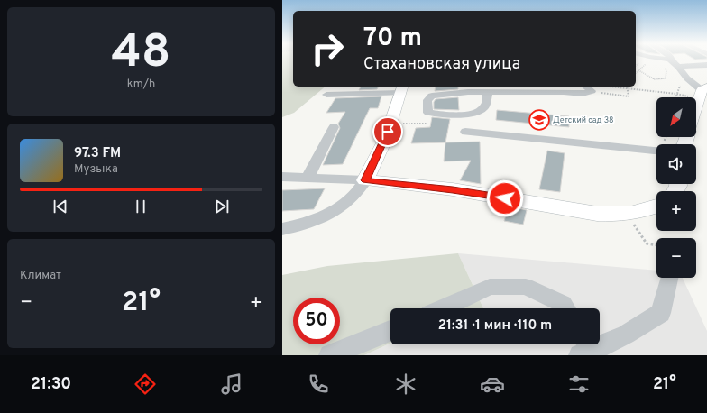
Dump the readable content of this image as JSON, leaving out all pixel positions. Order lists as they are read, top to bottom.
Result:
{
  "places": {
    "school or university": ["Детский сад 38"]
  },
  "north": "bottom left",
  "page": {
    "tile": [
      ["48", "km/h"],
      "Климат"
    ],
    "turn": ["70 m", "Стахановская улица"],
    "map_buttons": ["+", "−"],
    "song": ["97.3 FM", "Музыка"],
    "heat": ["−", "21°", "+"],
    "limit": "50",
    "trip": "21:31 · 1 мин · 110 m",
    "tabs": ["21:30", "21°"]
  }
}
